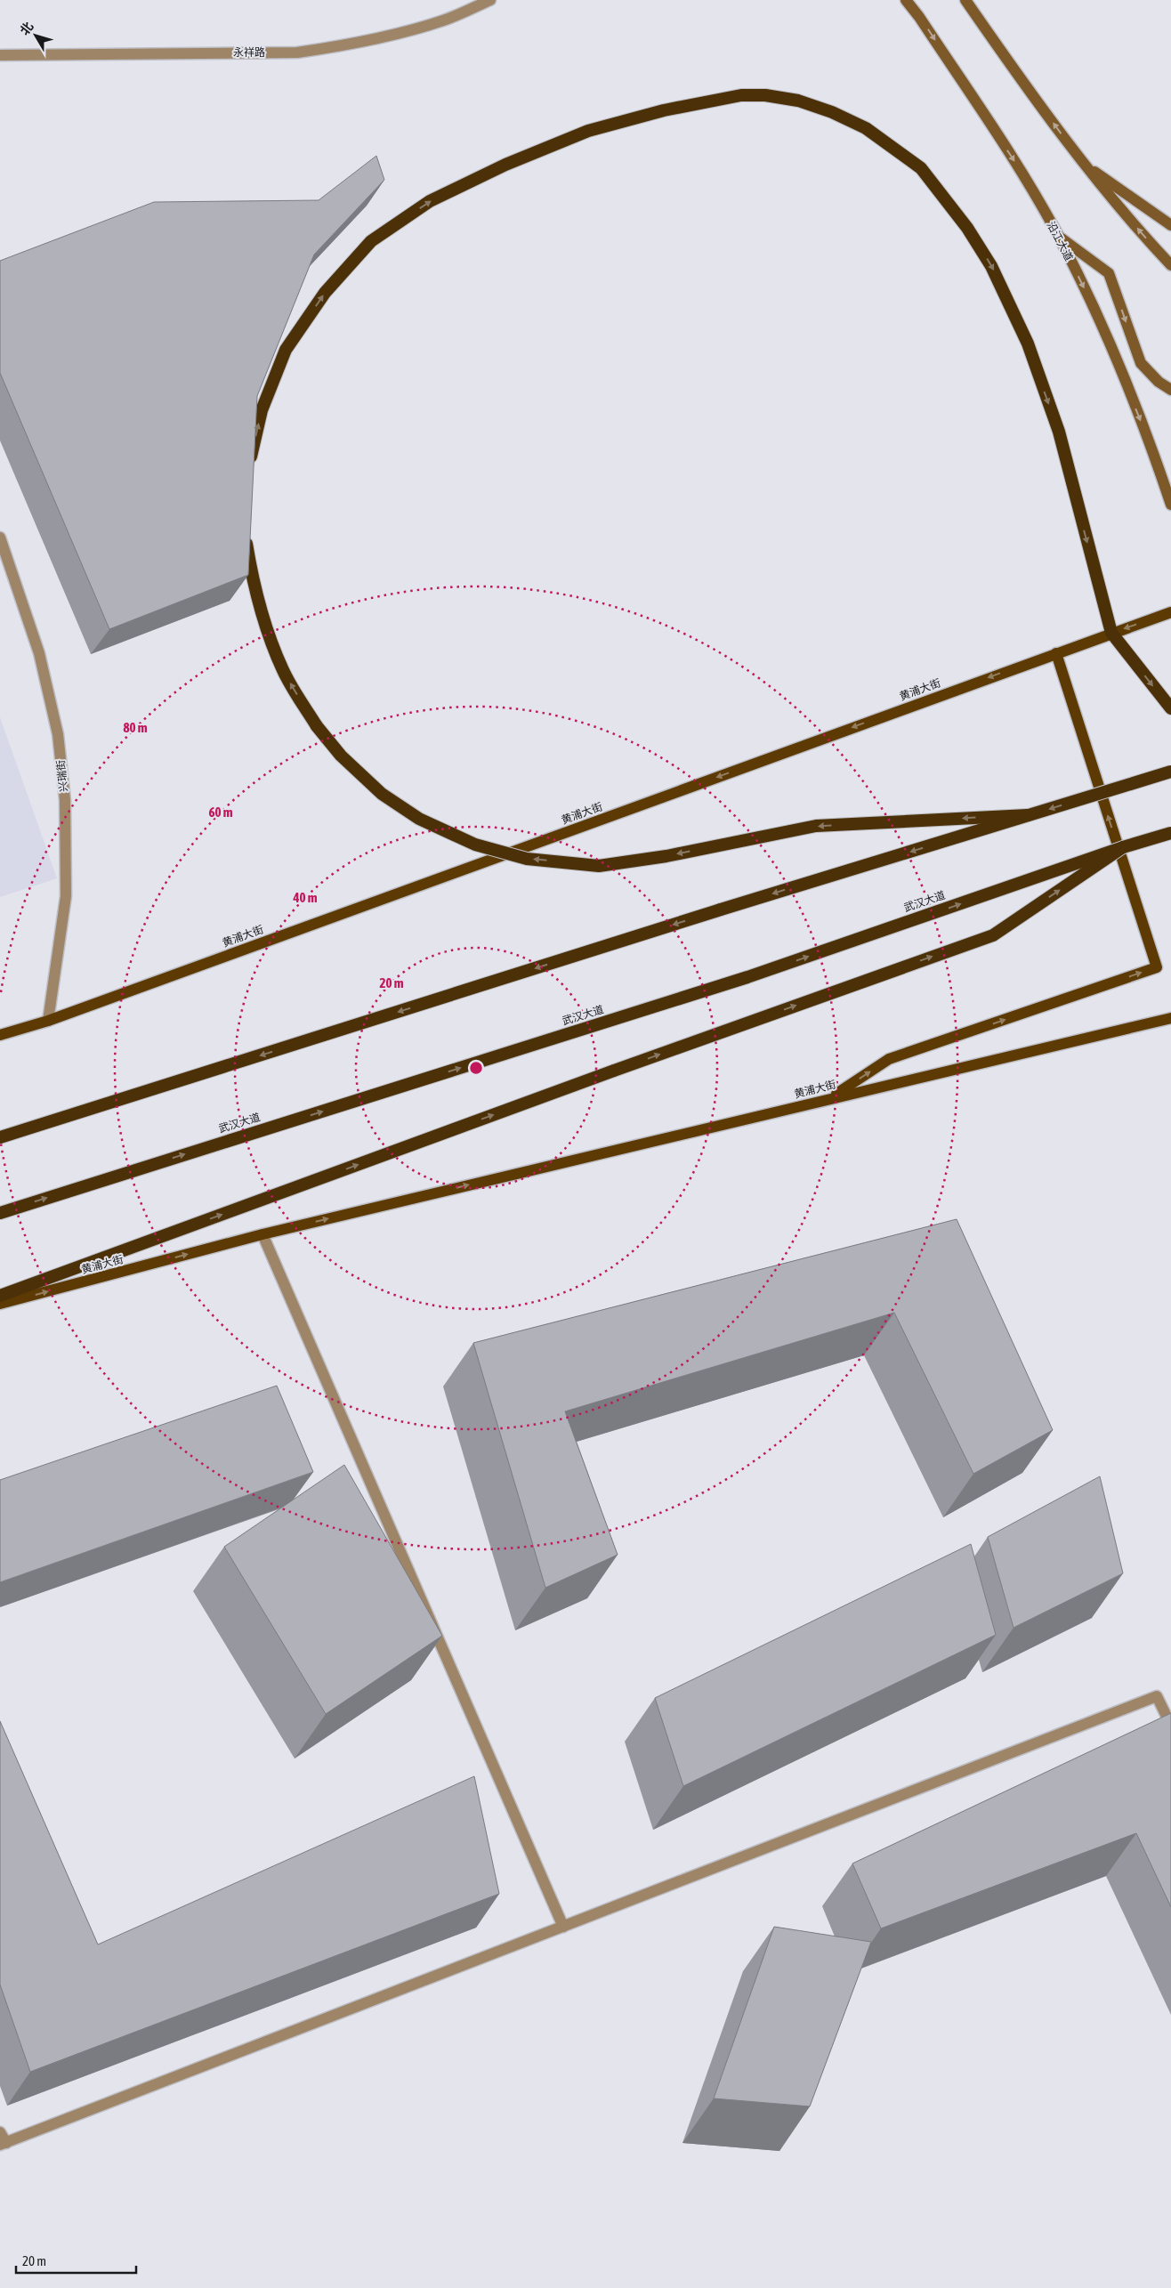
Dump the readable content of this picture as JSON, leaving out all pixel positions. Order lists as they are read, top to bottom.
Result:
{
  "streets": {
    "highway": ["武汉大道"],
    "main road": ["沿江大道", "黄浦大街"],
    "street": ["永祥路", "兴瑞街"]
  },
  "crossings": [
    ["黄浦大街", "兴瑞街"]
  ],
  "scale_bar": "20 m",
  "north": "top left",
  "rings": [
    "80 m",
    "60 m",
    "40 m",
    "20 m"
  ]
}
